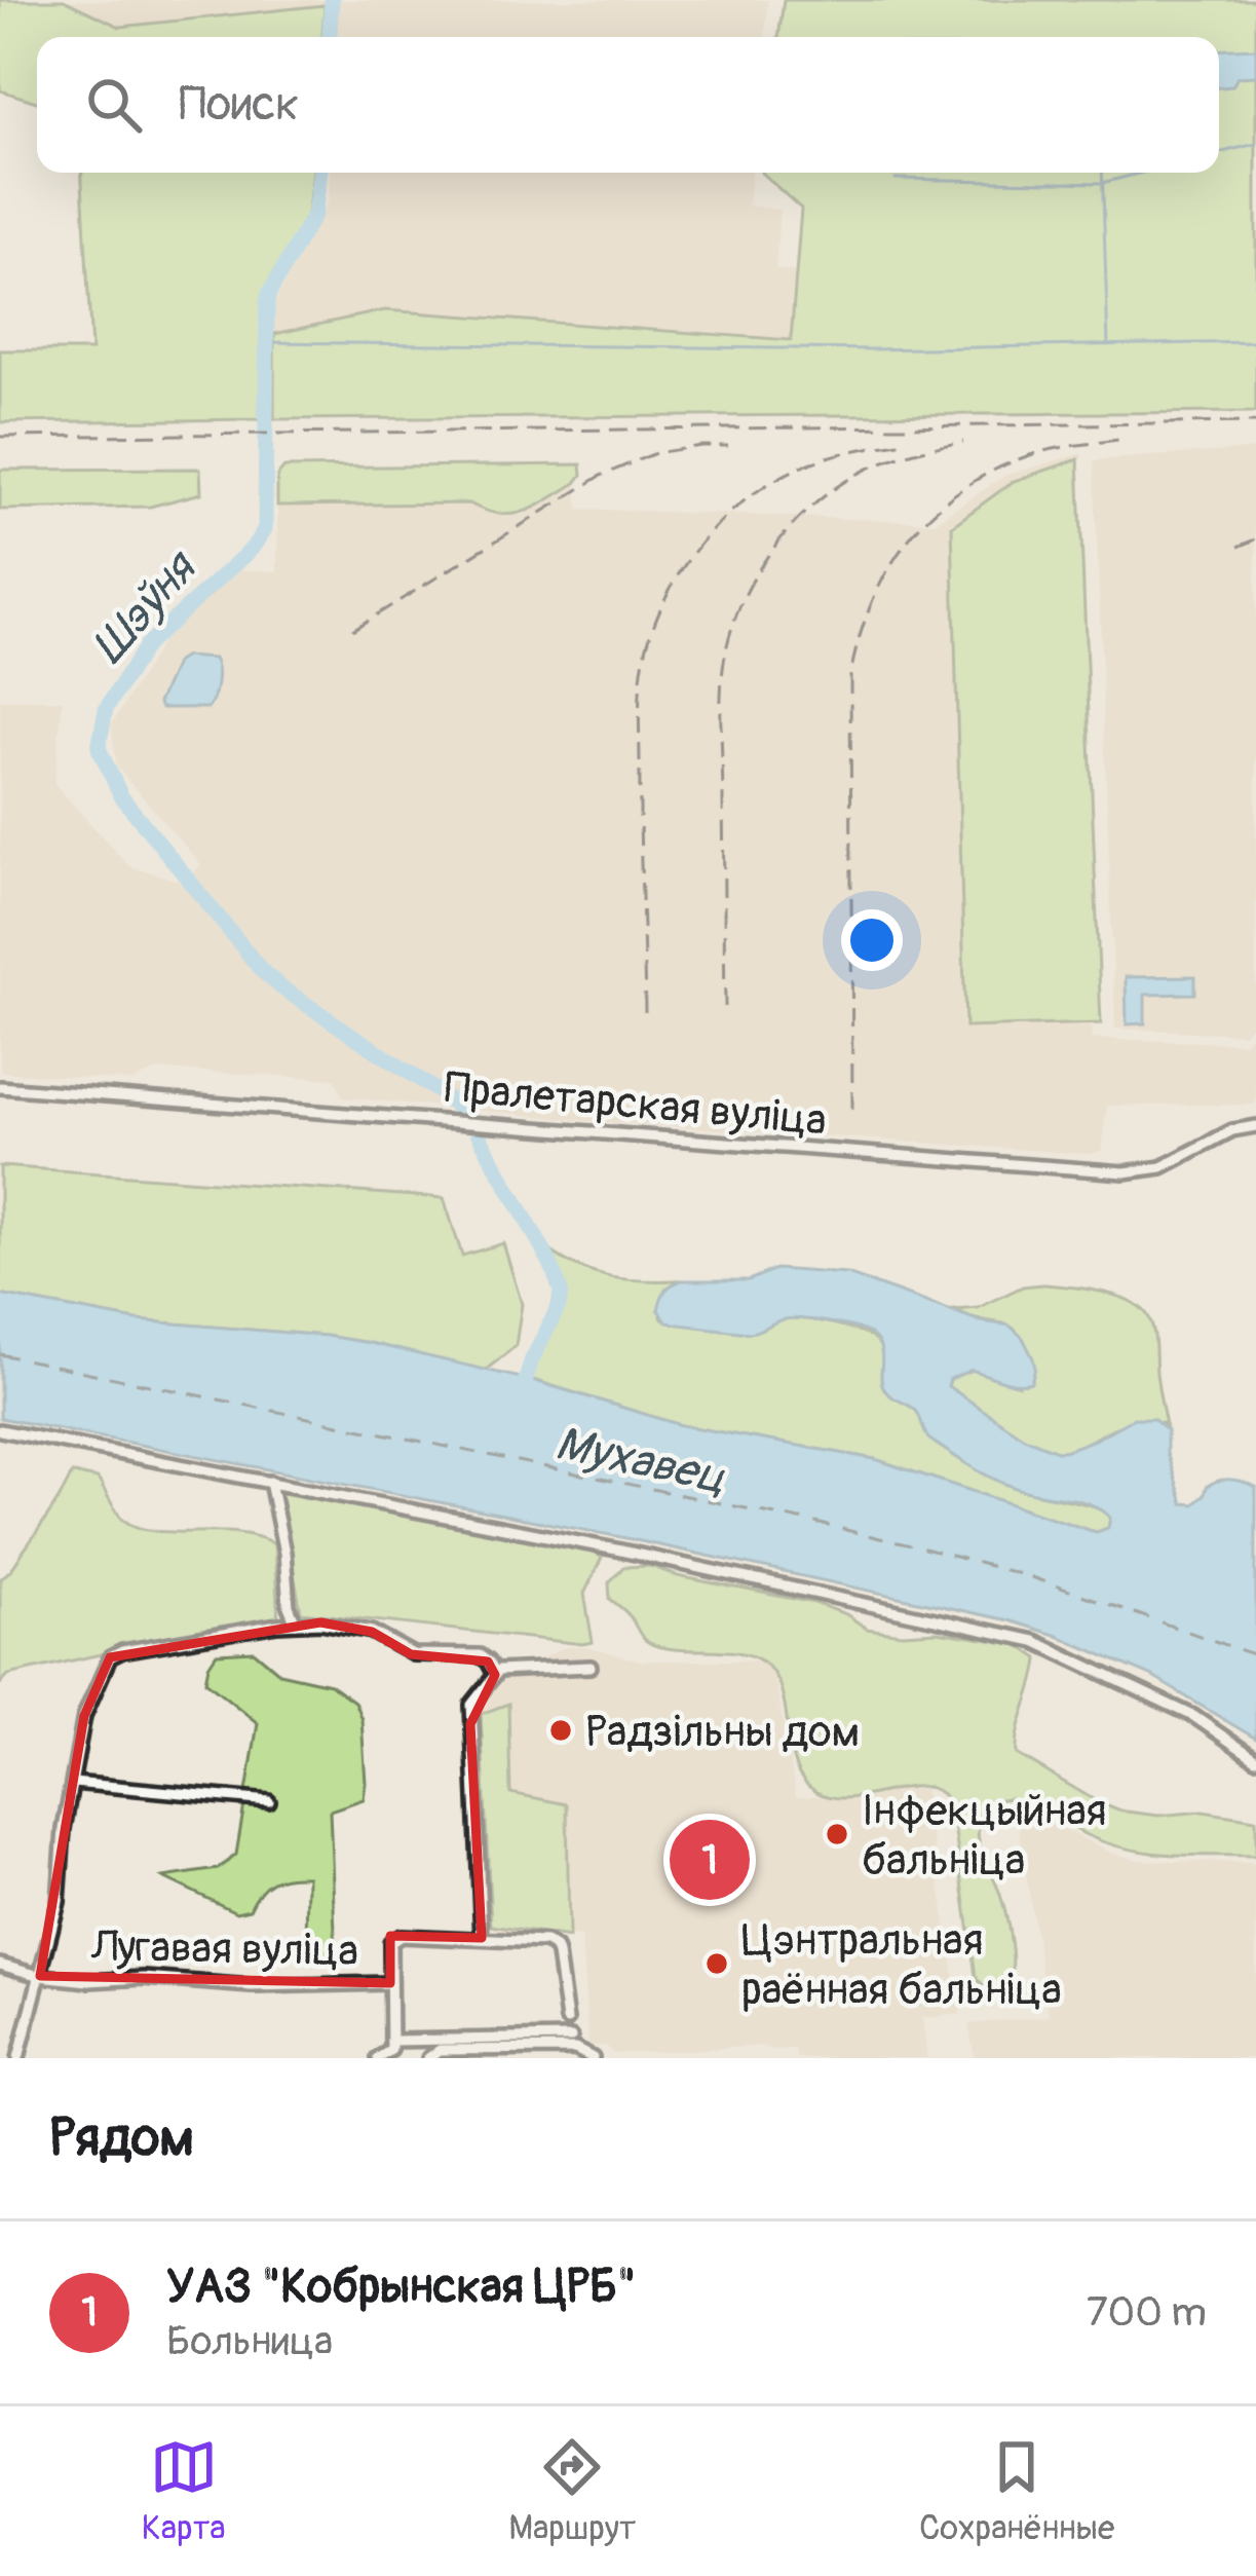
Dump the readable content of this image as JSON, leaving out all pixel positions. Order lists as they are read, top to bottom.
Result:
{
  "streets": {
    "street": ["Пралетарская вуліца", "Лугавая вуліца"]
  },
  "water": ["Шэўня", "Мухавец"],
  "places": ["Радзільны дом", "Інфекцыйная бальніца", "Цэнтральная раённая бальніца"],
  "page": {
    "search": "Поиск",
    "pins": "1",
    "heading": "Рядом",
    "list": [
      {
        "mark": "1",
        "name": "УАЗ \"Кобрынская ЦРБ\"",
        "note": "Больница",
        "value": "700 m"
      }
    ],
    "nav": ["Карта", "Маршрут", "Сохранённые"]
  }
}
